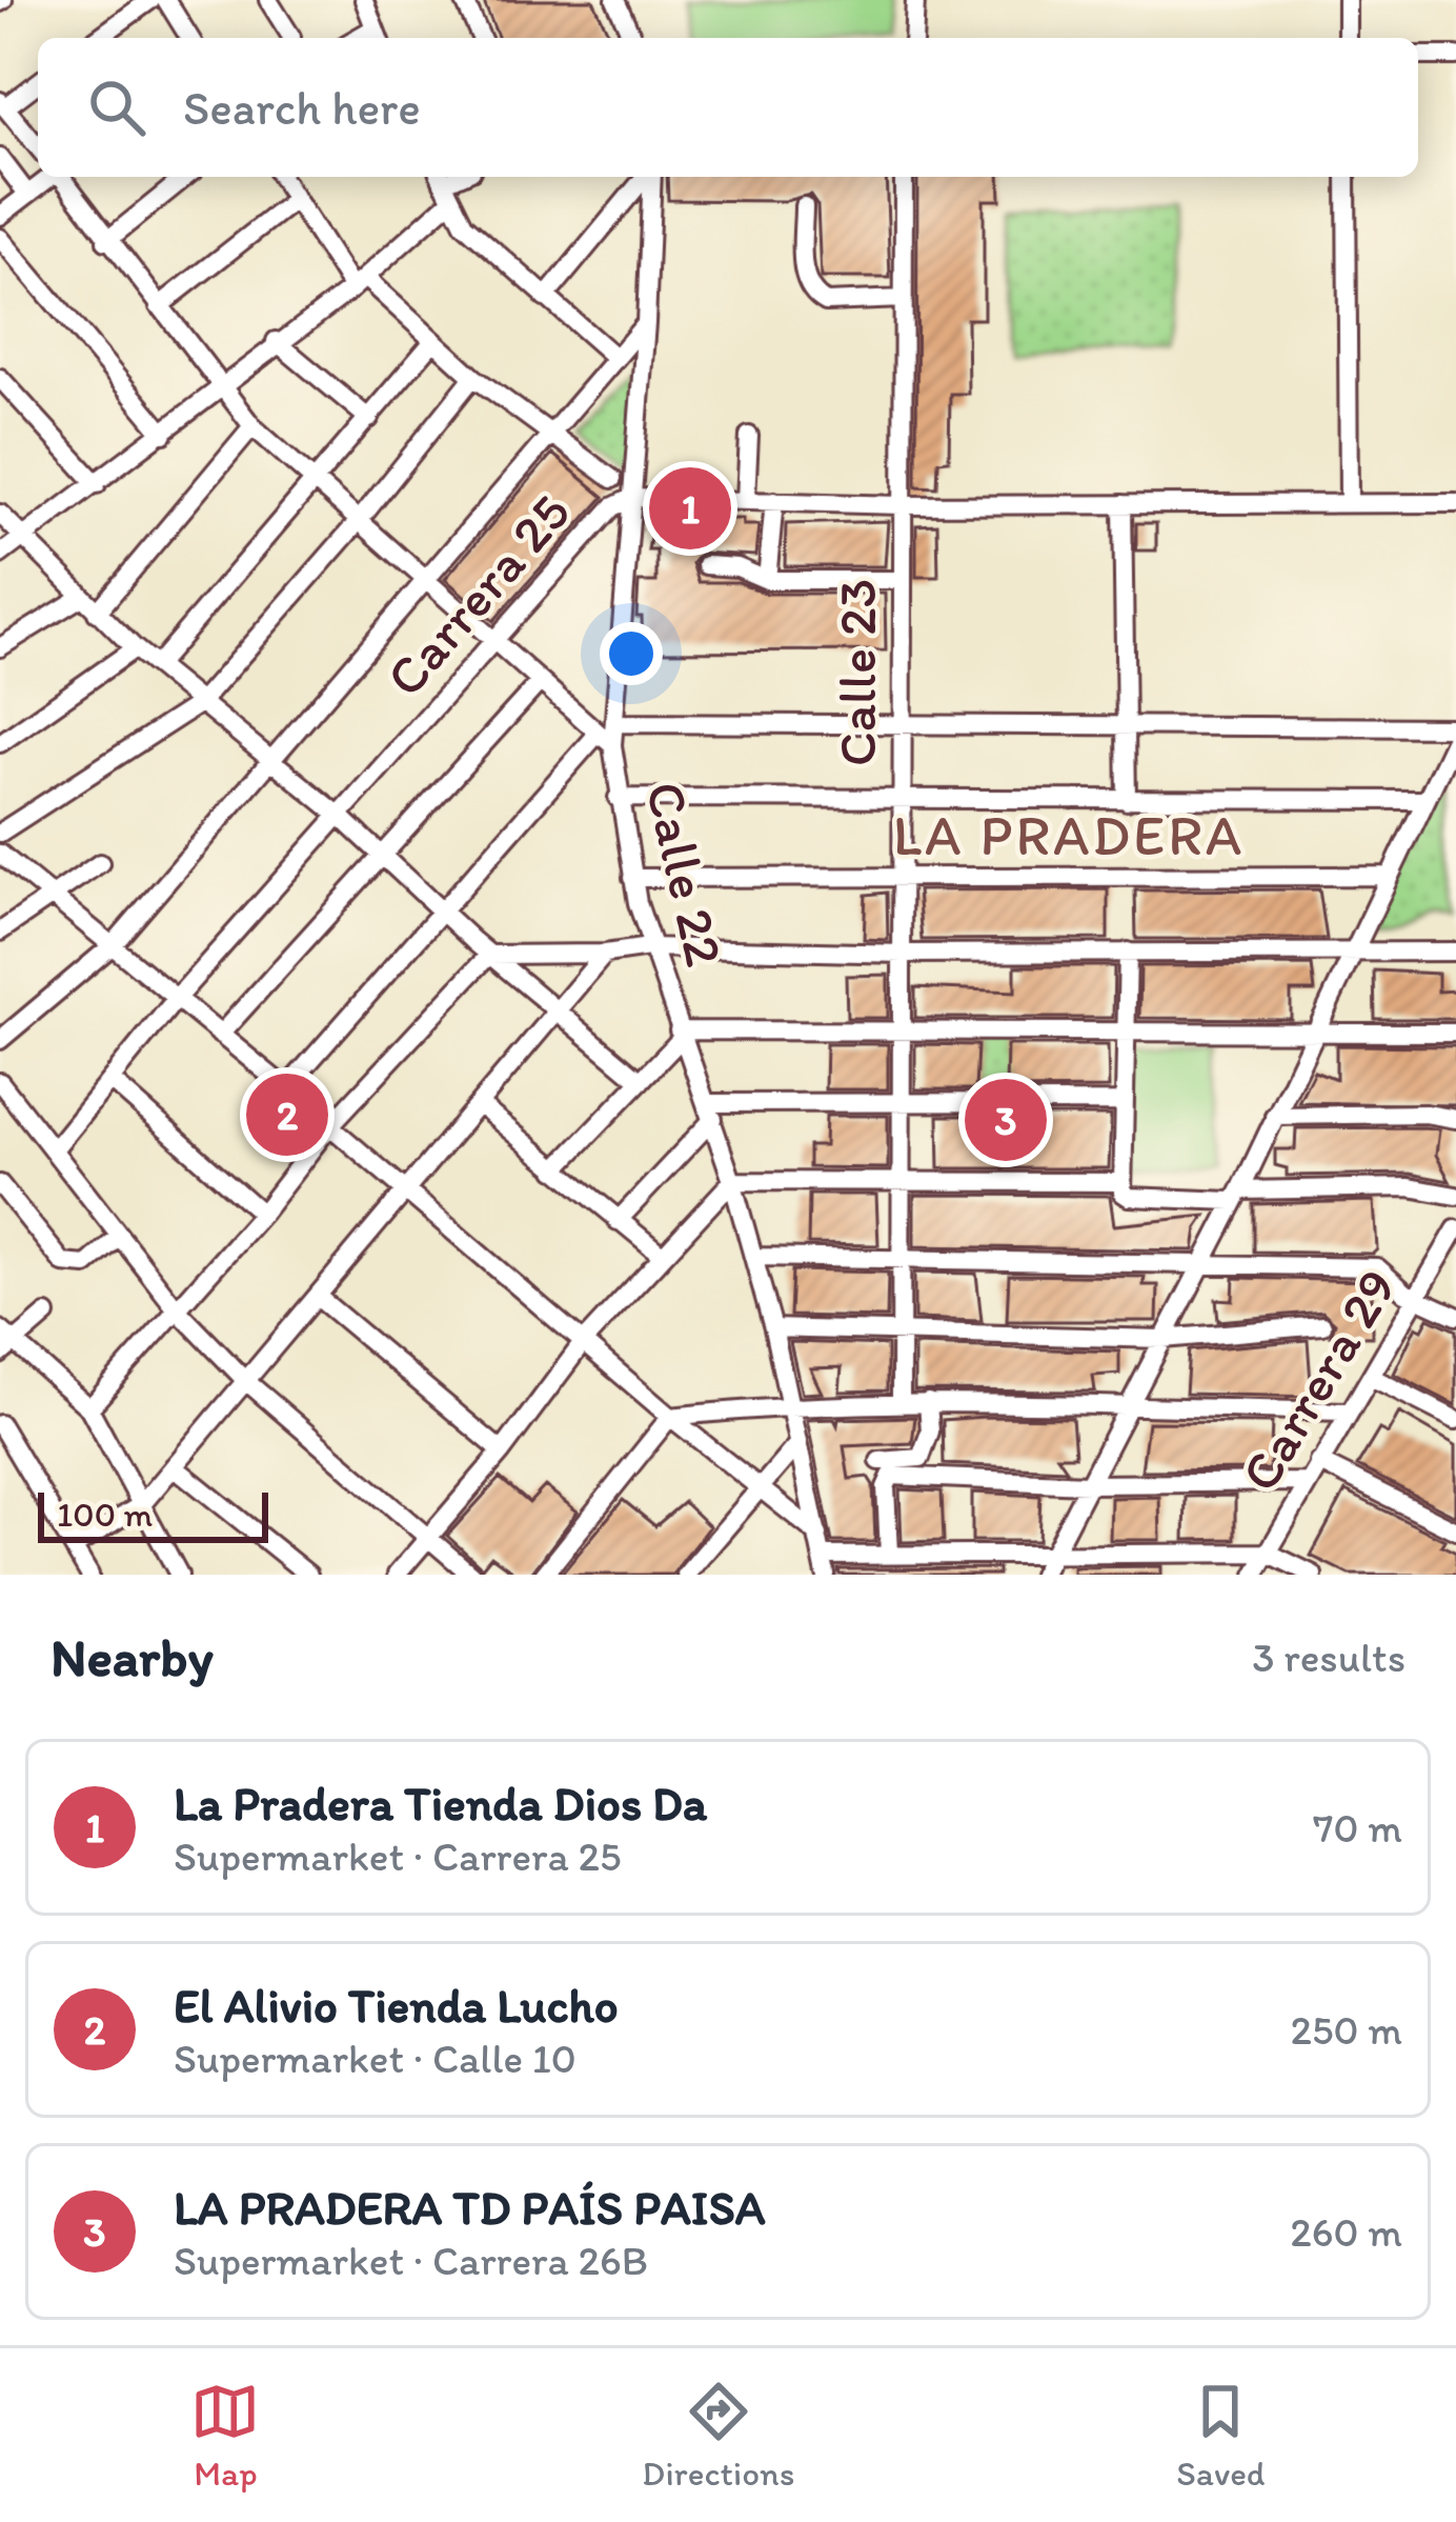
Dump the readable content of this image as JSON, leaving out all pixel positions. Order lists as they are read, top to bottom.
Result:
{
  "streets": {
    "street": [
      "Carrera 25",
      "Calle 23",
      "Calle 22",
      "Carrera 29"
    ]
  },
  "crossings": [
    ["Carrera 25", "Calle 23"],
    ["Carrera 25", "Calle 22"]
  ],
  "districts": ["LA PRADERA"],
  "scale_bar": "100 m",
  "page": {
    "search": "Search here",
    "pins": ["1", "2", "3"],
    "scale": "100 m",
    "heading": ["Nearby", "3 results"],
    "list": [
      {
        "mark": "1",
        "name": "La Pradera Tienda Dios Da",
        "note": "Supermarket · Carrera 25",
        "value": "70 m"
      },
      {
        "mark": "2",
        "name": "El Alivio Tienda Lucho",
        "note": "Supermarket · Calle 10",
        "value": "250 m"
      },
      {
        "mark": "3",
        "name": "LA PRADERA TD PAÍS PAISA",
        "note": "Supermarket · Carrera 26B",
        "value": "260 m"
      }
    ],
    "nav": ["Map", "Directions", "Saved"]
  }
}
